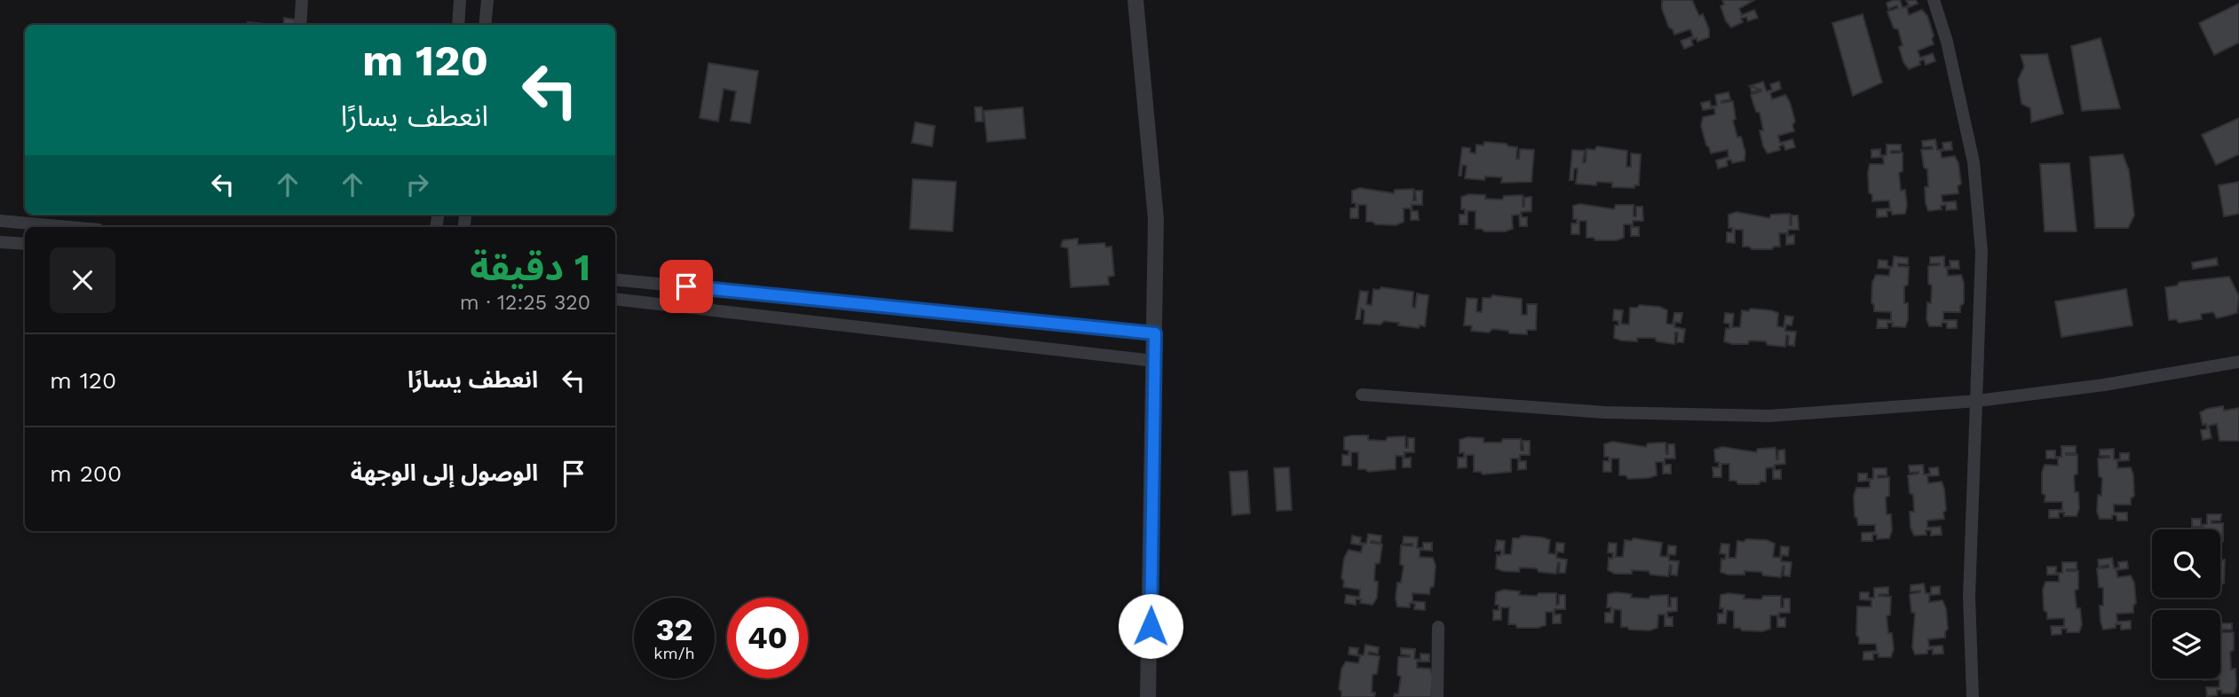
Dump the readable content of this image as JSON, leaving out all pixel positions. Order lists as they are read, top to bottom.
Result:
{
  "page": {
    "turn": ["120 m", "انعطف يسارًا"],
    "heading": ["1 دقيقة", "320 m · 12:25"],
    "list": [
      {
        "name": "انعطف يسارًا",
        "value": "120 m"
      },
      {
        "name": "الوصول إلى الوجهة",
        "value": "200 m"
      }
    ],
    "speed": "32 km/h",
    "limit": "40"
  }
}
